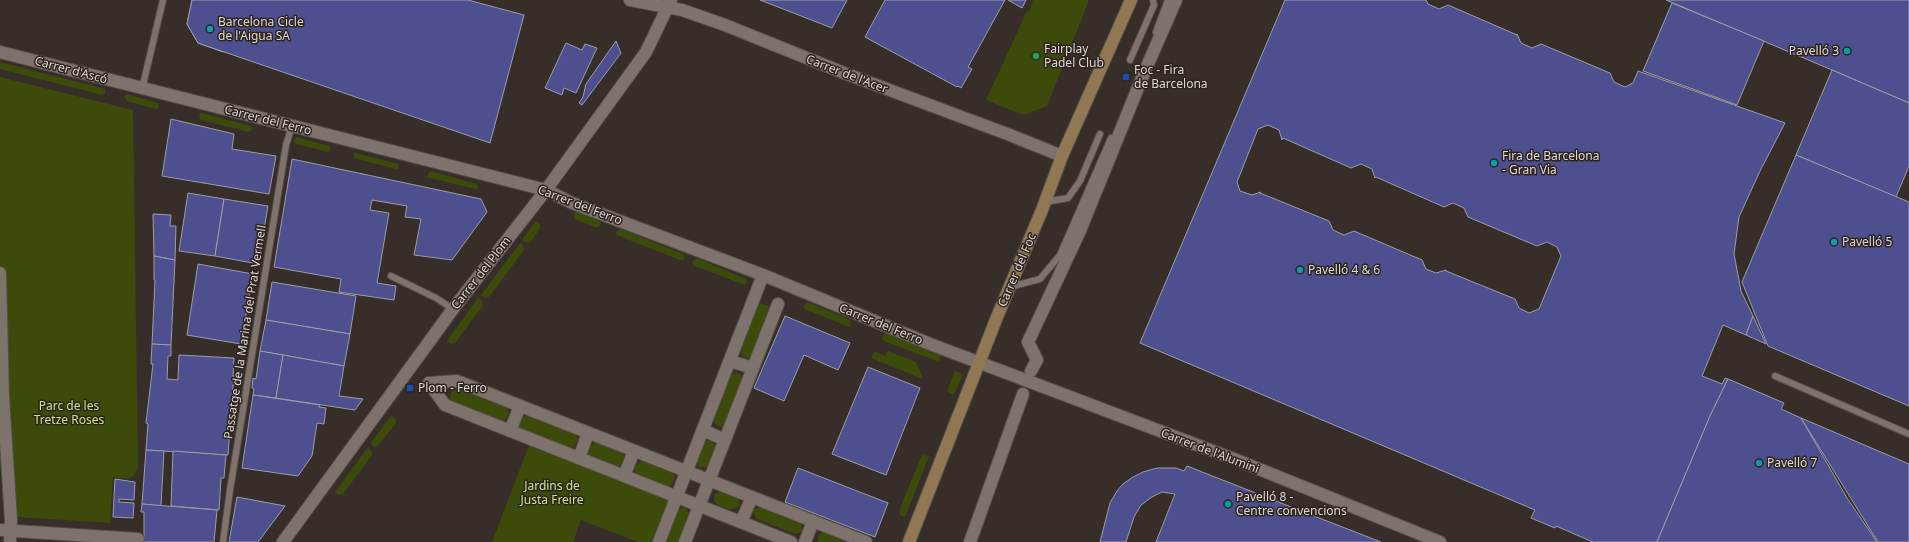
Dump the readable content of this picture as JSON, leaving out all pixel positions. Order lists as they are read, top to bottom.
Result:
{
  "streets": {
    "street": [
      "Carrer d'Ascó",
      "Carrer de l'Acer",
      "Carrer del Ferro",
      "Carrer del Foc",
      "Carrer del Plom",
      "Carrer de l'Alumini"
    ],
    "lane": ["Passatge de la Marina del Prat Vermell"]
  },
  "crossings": [
    ["Carrer d'Ascó", "Carrer del Ferro"],
    ["Carrer de l'Acer", "Carrer del Foc"],
    ["Carrer de l'Acer", "Carrer del Plom"],
    ["Carrer del Ferro", "Carrer del Foc"],
    ["Carrer del Ferro", "Carrer del Plom"],
    ["Carrer del Ferro", "Passatge de la Marina del Prat Vermell"],
    ["Carrer del Ferro", "Carrer de l'Alumini"],
    ["Carrer del Foc", "Carrer de l'Alumini"]
  ],
  "parks": ["Parc de les Tretze Roses", "Jardins de Justa Freire"],
  "places": {
    "other": [
      "Barcelona Cicle de l'Aigua SA",
      "Pavelló 3",
      "Fairplay Padel Club",
      "Fira de Barcelona - Gran Via",
      "Pavelló 5",
      "Pavelló 4 & 6",
      "Pavelló 7",
      "Pavelló 8 - Centre convencions"
    ],
    "transit": ["Foc - Fira de Barcelona", "Plom - Ferro"]
  }
}
